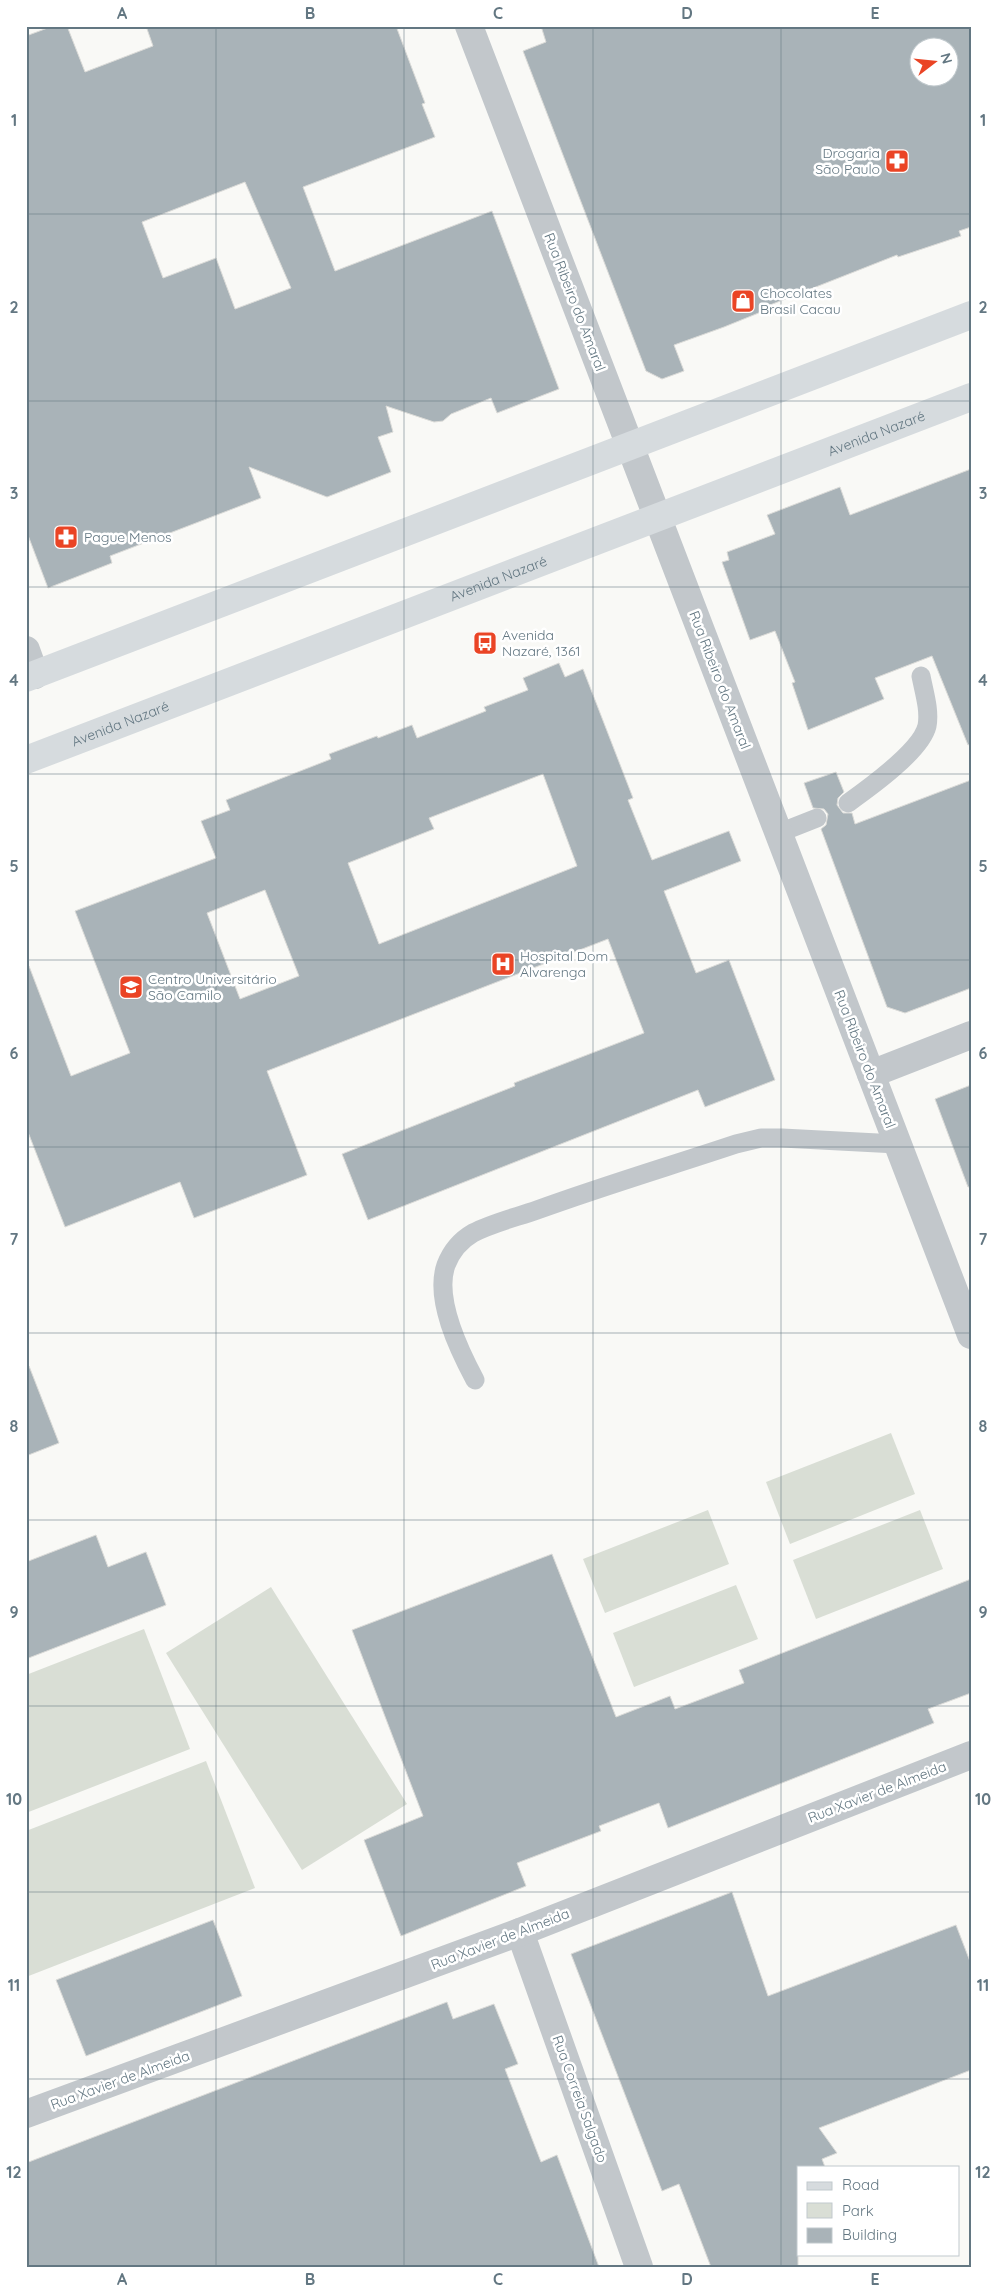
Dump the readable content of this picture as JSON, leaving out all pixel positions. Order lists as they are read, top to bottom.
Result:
{
  "streets": {
    "main road": ["Avenida Nazaré"],
    "street": ["Rua Ribeiro do Amaral", "Rua Xavier de Almeida", "Rua Correia Salgado"]
  },
  "crossings": [
    ["Rua Ribeiro do Amaral", "Avenida Nazaré"],
    ["Rua Xavier de Almeida", "Rua Correia Salgado"]
  ],
  "places": {
    "pharmacy": ["Drogaria São Paulo", "Pague Menos"],
    "shop": ["Chocolates Brasil Cacau"],
    "bus stop": ["Avenida Nazaré, 1361"],
    "hospital": ["Hospital Dom Alvarenga"],
    "school or university": ["Centro Universitário São Camilo"]
  },
  "legend": ["Road", "Park", "Building"],
  "north": "right",
  "grid": {
    "columns": [
      "A",
      "B",
      "C",
      "D",
      "E"
    ],
    "rows": [
      "1",
      "2",
      "3",
      "4",
      "5",
      "6",
      "7",
      "8",
      "9",
      "10",
      "11",
      "12"
    ]
  }
}
